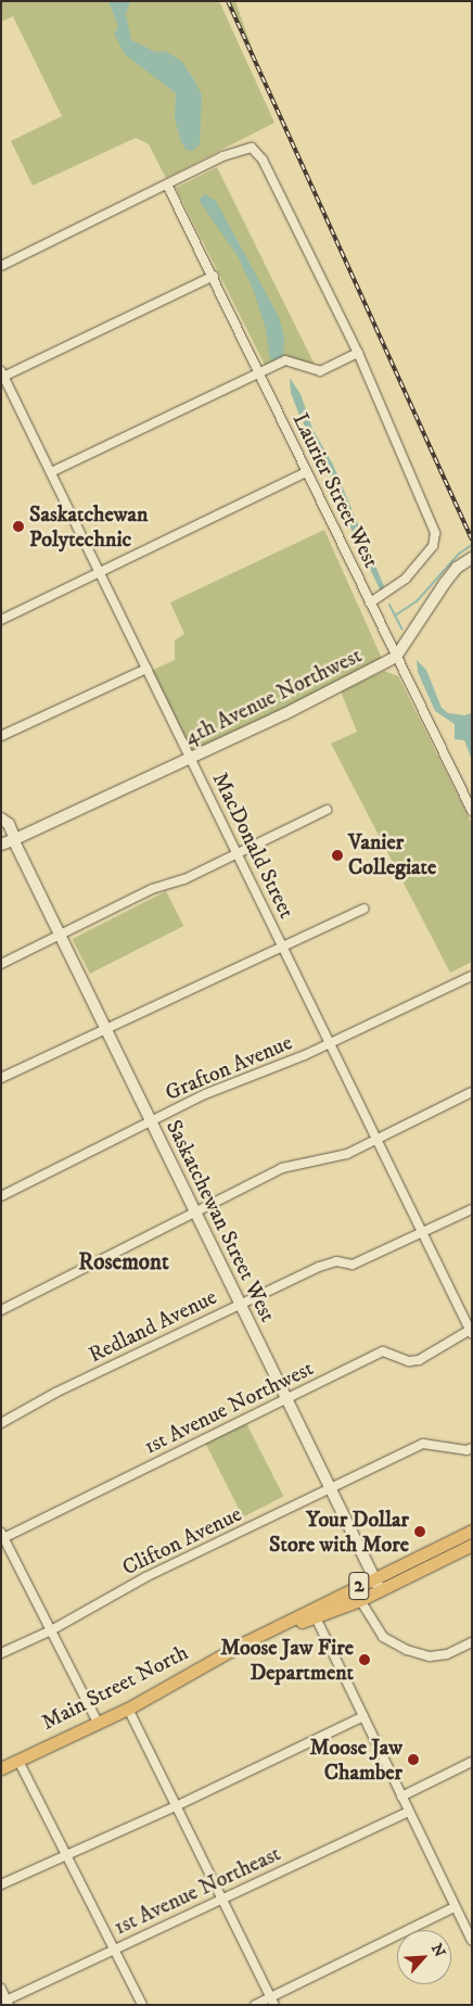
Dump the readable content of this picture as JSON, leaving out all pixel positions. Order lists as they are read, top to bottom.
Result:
{
  "streets": {
    "main road": ["2", "Main Street North"],
    "street": [
      "Laurier Street West",
      "4th Avenue Northwest",
      "MacDonald Street",
      "Grafton Avenue",
      "Saskatchewan Street West",
      "Redland Avenue",
      "1st Avenue Northwest",
      "Clifton Avenue",
      "1st Avenue Northeast"
    ]
  },
  "crossings": [
    ["Laurier Street West", "4th Avenue Northwest"],
    ["4th Avenue Northwest", "MacDonald Street"],
    ["4th Avenue Northwest", "Saskatchewan Street West"],
    ["MacDonald Street", "Grafton Avenue"],
    ["MacDonald Street", "Redland Avenue"],
    ["MacDonald Street", "1st Avenue Northwest"],
    ["Grafton Avenue", "Saskatchewan Street West"],
    ["Saskatchewan Street West", "Redland Avenue"],
    ["Saskatchewan Street West", "1st Avenue Northwest"],
    ["Saskatchewan Street West", "Clifton Avenue"],
    ["Saskatchewan Street West", "Main Street North"]
  ],
  "districts": ["Rosemont"],
  "places": [
    "Saskatchewan Polytechnic",
    "Vanier Collegiate",
    "Your Dollar Store with More",
    "Moose Jaw Fire Department",
    "Moose Jaw Chamber"
  ],
  "north": "top right"
}
